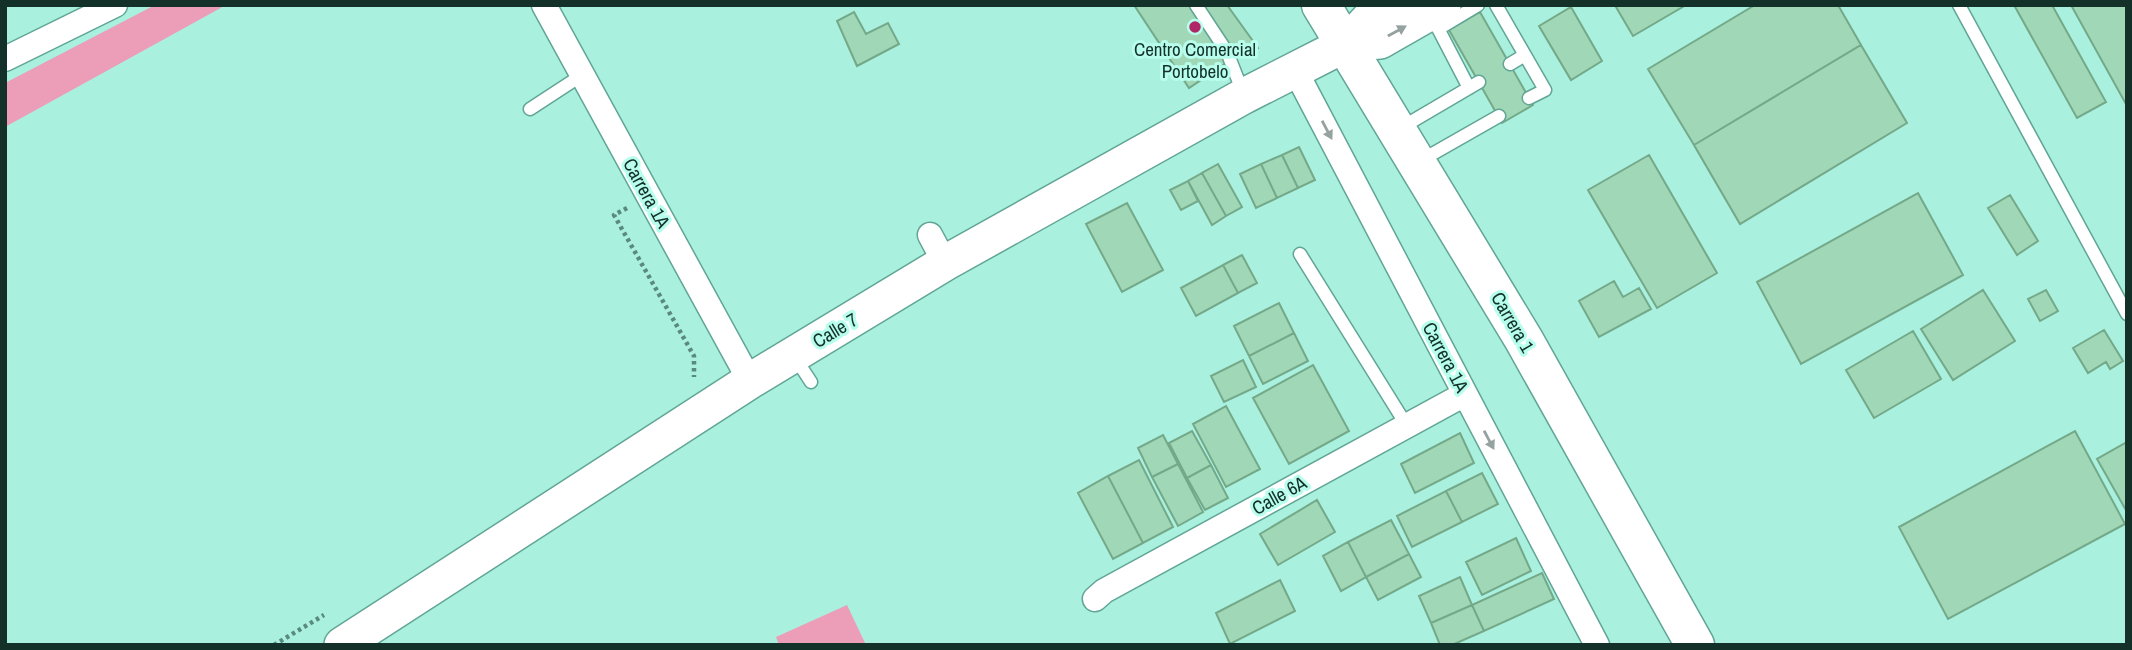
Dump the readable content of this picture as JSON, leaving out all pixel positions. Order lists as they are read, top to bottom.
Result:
{
  "streets": {
    "main road": ["Carrera 1"],
    "street": ["Carrera 1A", "Calle 7", "Calle 6A"]
  },
  "crossings": [
    ["Carrera 1A", "Calle 7"],
    ["Carrera 1A", "Calle 6A"],
    ["Carrera 1", "Calle 7"]
  ],
  "one_way": ["Carrera 1A"],
  "places": ["Centro Comercial Portobelo"]
}
